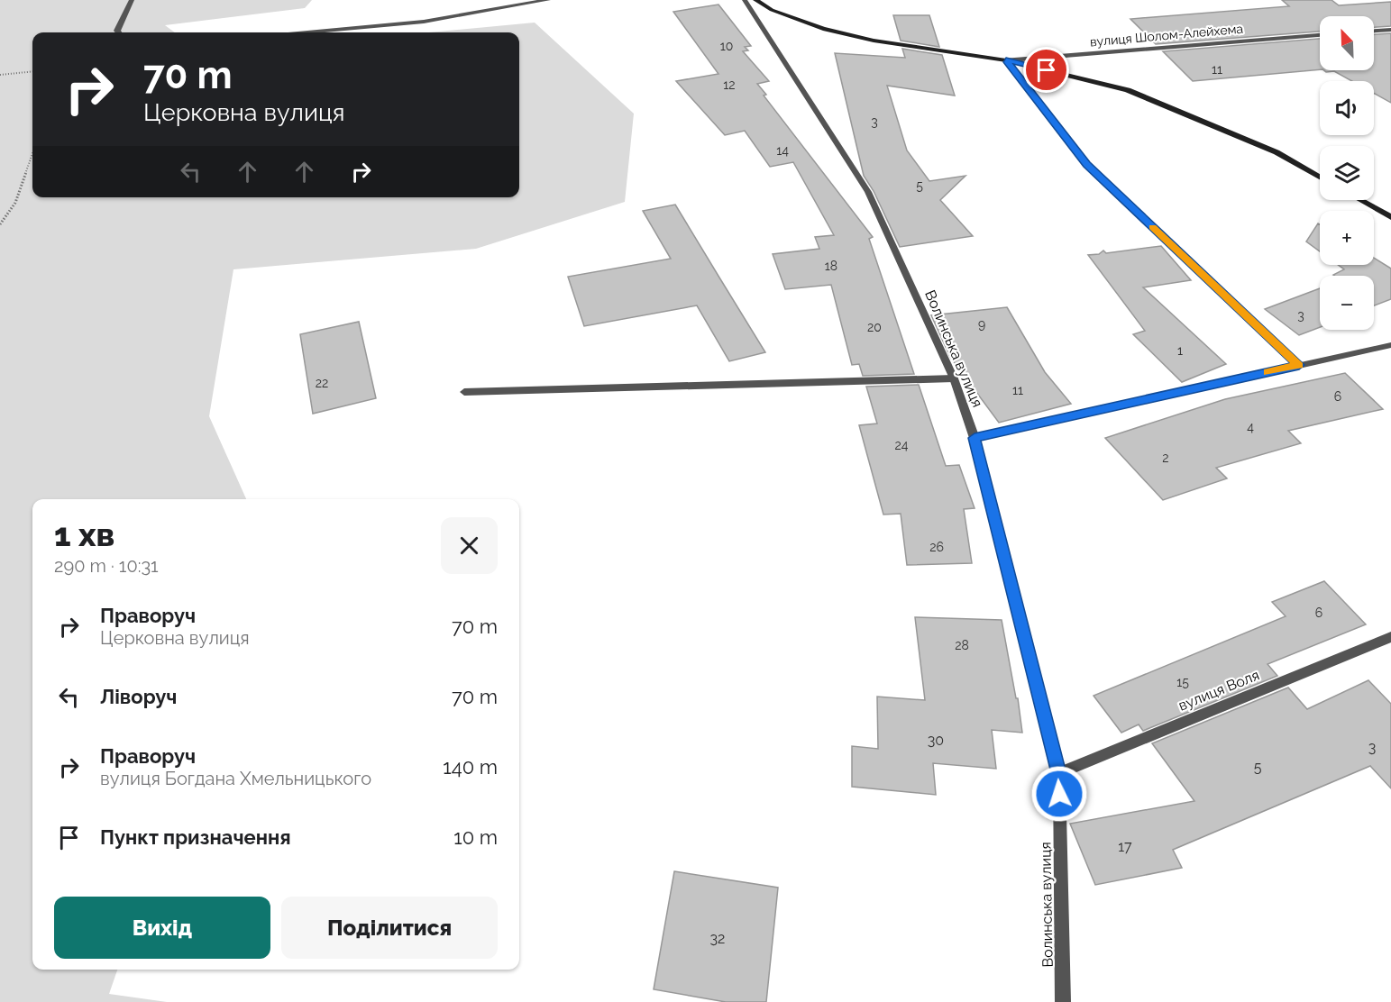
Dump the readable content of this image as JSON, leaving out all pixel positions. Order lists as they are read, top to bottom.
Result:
{
  "streets": {
    "street": ["вулиця Шолом-Алейхема", "Волинська вулиця", "вулиця Воля"]
  },
  "crossings": [
    ["Волинська вулиця", "вулиця Воля"]
  ],
  "house_numbers": [
    "10",
    "11",
    "12",
    "3",
    "14",
    "5",
    "18",
    "3",
    "9",
    "20",
    "1",
    "22",
    "11",
    "6",
    "4",
    "24",
    "2",
    "26",
    "6",
    "28",
    "15",
    "30",
    "3",
    "5",
    "17",
    "32"
  ],
  "north": "top left",
  "page": {
    "map_buttons": ["+", "−"],
    "turn": ["70 m", "Церковна вулиця"],
    "heading": ["1 хв", "290 m · 10:31"],
    "list": [
      {
        "name": "Праворуч",
        "note": "Церковна вулиця",
        "value": "70 m"
      },
      {
        "name": "Ліворуч",
        "value": "70 m"
      },
      {
        "name": "Праворуч",
        "note": "вулиця Богдана Хмельницького",
        "value": "140 m"
      },
      {
        "name": "Пункт призначення",
        "value": "10 m"
      }
    ],
    "buttons": ["Вихід", "Поділитися"]
  }
}
